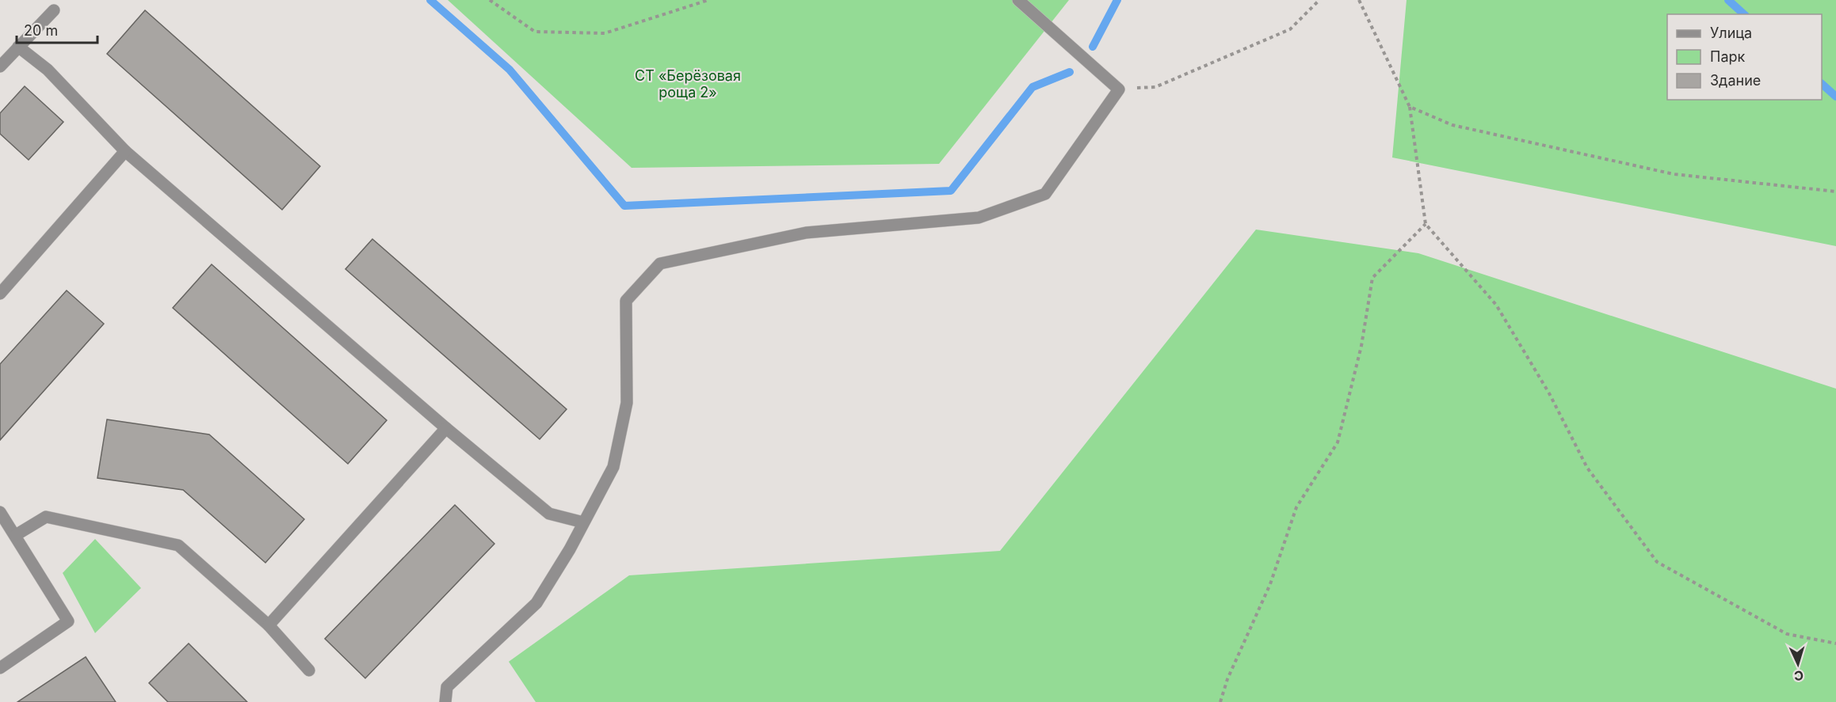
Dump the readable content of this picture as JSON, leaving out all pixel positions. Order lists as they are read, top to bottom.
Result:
{
  "parks": ["СТ «Берёзовая роща 2»"],
  "legend": ["Улица", "Парк", "Здание"],
  "scale_bar": "20 m",
  "north": "bottom"
}
